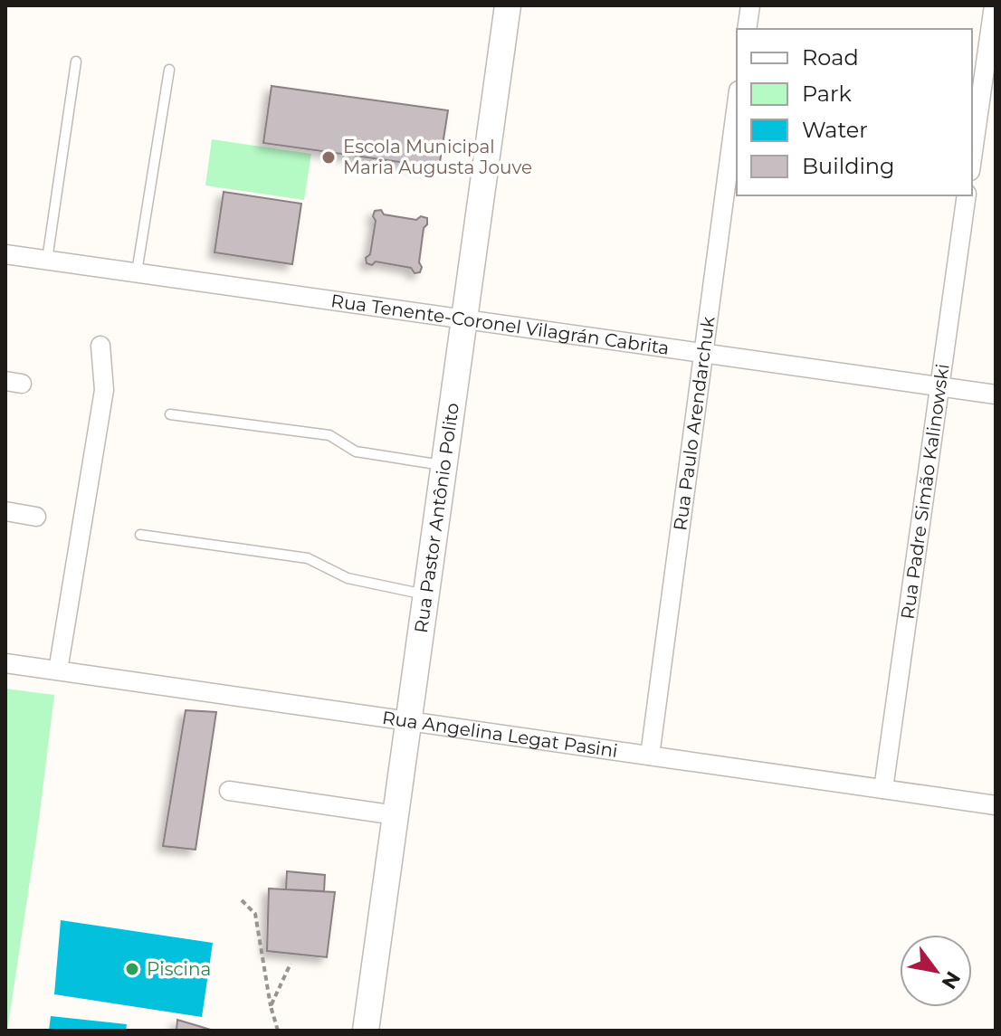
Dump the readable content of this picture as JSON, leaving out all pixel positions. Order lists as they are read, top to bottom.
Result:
{
  "streets": {
    "main road": ["Rua Pastor Antônio Polito"],
    "street": [
      "Rua Tenente-Coronel Vilagrán Cabrita",
      "Rua Paulo Arendarchuk",
      "Rua Padre Simão Kalinowski",
      "Rua Angelina Legat Pasini"
    ]
  },
  "crossings": [
    ["Rua Tenente-Coronel Vilagrán Cabrita", "Rua Paulo Arendarchuk"],
    ["Rua Tenente-Coronel Vilagrán Cabrita", "Rua Padre Simão Kalinowski"],
    ["Rua Tenente-Coronel Vilagrán Cabrita", "Rua Pastor Antônio Polito"],
    ["Rua Paulo Arendarchuk", "Rua Angelina Legat Pasini"],
    ["Rua Padre Simão Kalinowski", "Rua Angelina Legat Pasini"],
    ["Rua Pastor Antônio Polito", "Rua Angelina Legat Pasini"]
  ],
  "places": ["Escola Municipal Maria Augusta Jouve", "Piscina"],
  "legend": [
    "Road",
    "Park",
    "Water",
    "Building"
  ],
  "north": "bottom right"
}
